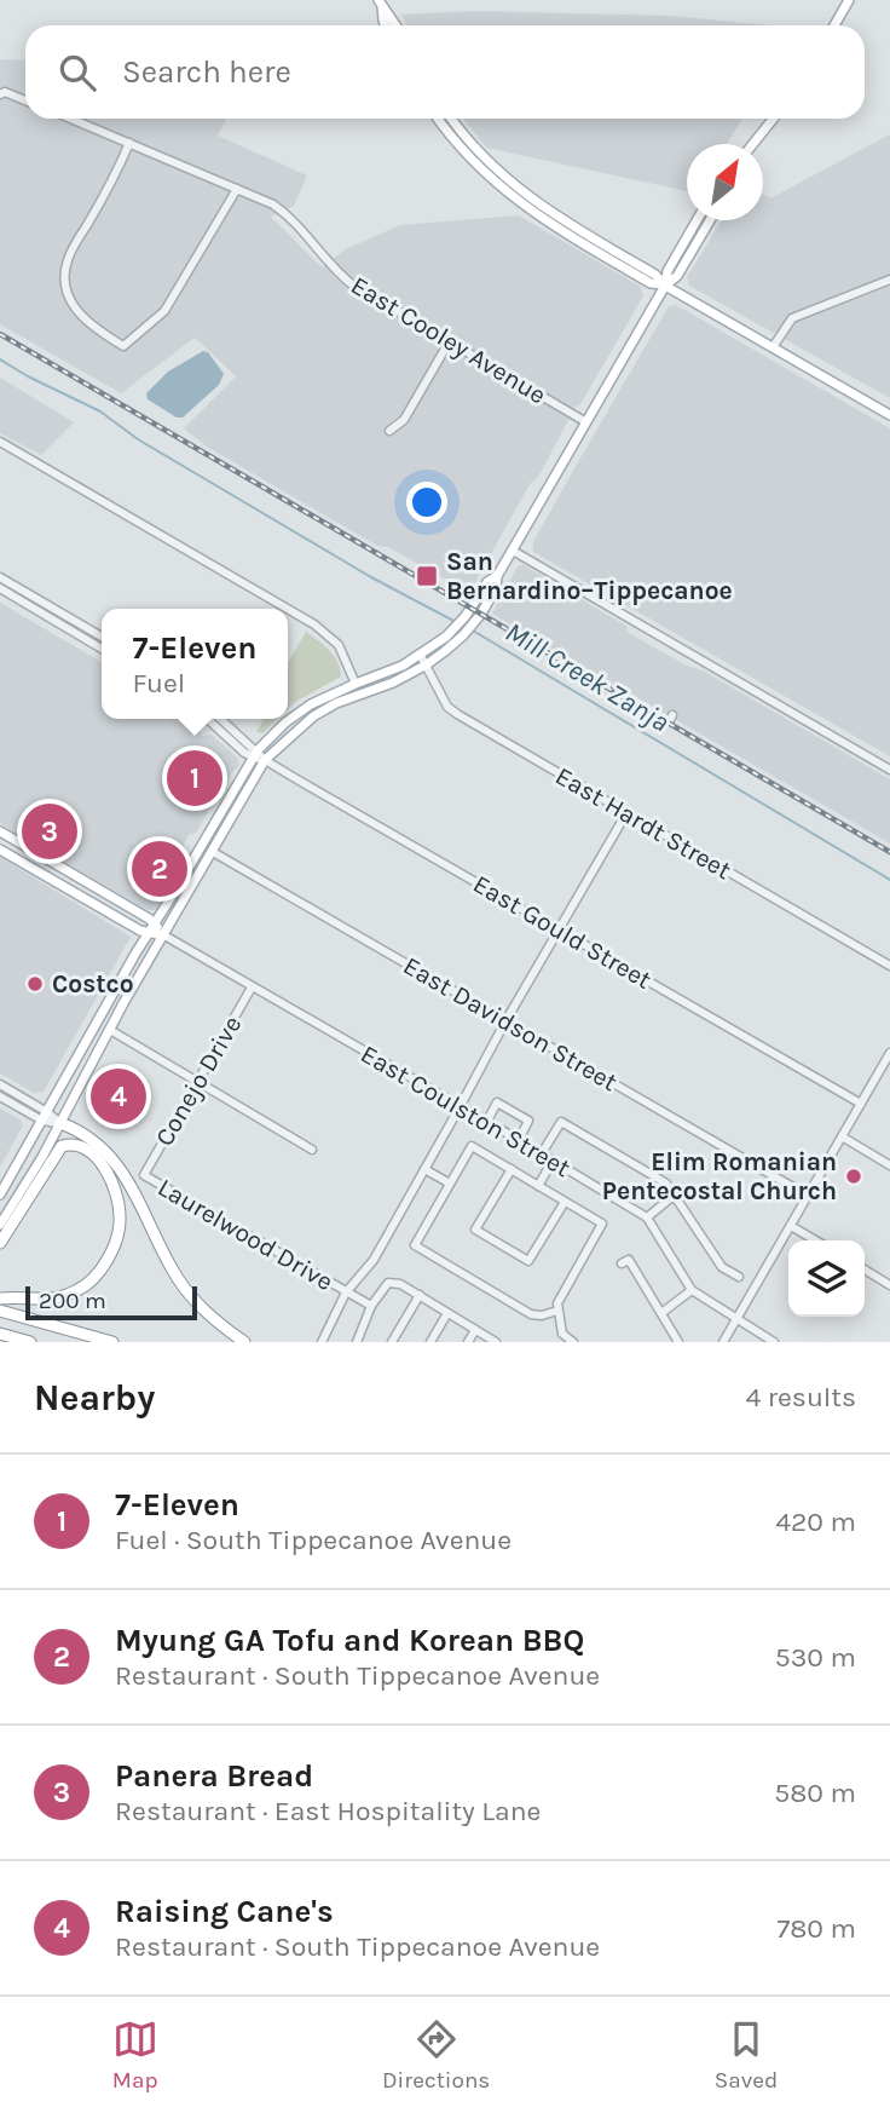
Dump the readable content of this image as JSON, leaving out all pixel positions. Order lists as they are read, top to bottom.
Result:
{
  "streets": {
    "street": [
      "East Cooley Avenue",
      "East Hardt Street",
      "East Gould Street",
      "East Davidson Street",
      "Conejo Drive",
      "East Coulston Street",
      "Laurelwood Drive"
    ]
  },
  "crossings": [
    ["Conejo Drive", "East Coulston Street"],
    ["Conejo Drive", "Laurelwood Drive"]
  ],
  "water": ["Mill Creek Zanja"],
  "places": {
    "transit": ["San Bernardino–Tippecanoe"],
    "other": ["Costco", "Elim Romanian Pentecostal Church"]
  },
  "scale_bar": "200 m",
  "north": "top right",
  "page": {
    "search": "Search here",
    "popup": ["7-Eleven", "Fuel"],
    "pins": [
      "1",
      "3",
      "2",
      "4"
    ],
    "scale": "200 m",
    "heading": ["Nearby", "4 results"],
    "list": [
      {
        "mark": "1",
        "name": "7-Eleven",
        "note": "Fuel · South Tippecanoe Avenue",
        "value": "420 m"
      },
      {
        "mark": "2",
        "name": "Myung GA Tofu and Korean BBQ",
        "note": "Restaurant · South Tippecanoe Avenue",
        "value": "530 m"
      },
      {
        "mark": "3",
        "name": "Panera Bread",
        "note": "Restaurant · East Hospitality Lane",
        "value": "580 m"
      },
      {
        "mark": "4",
        "name": "Raising Cane's",
        "note": "Restaurant · South Tippecanoe Avenue",
        "value": "780 m"
      }
    ],
    "nav": ["Map", "Directions", "Saved"]
  }
}
